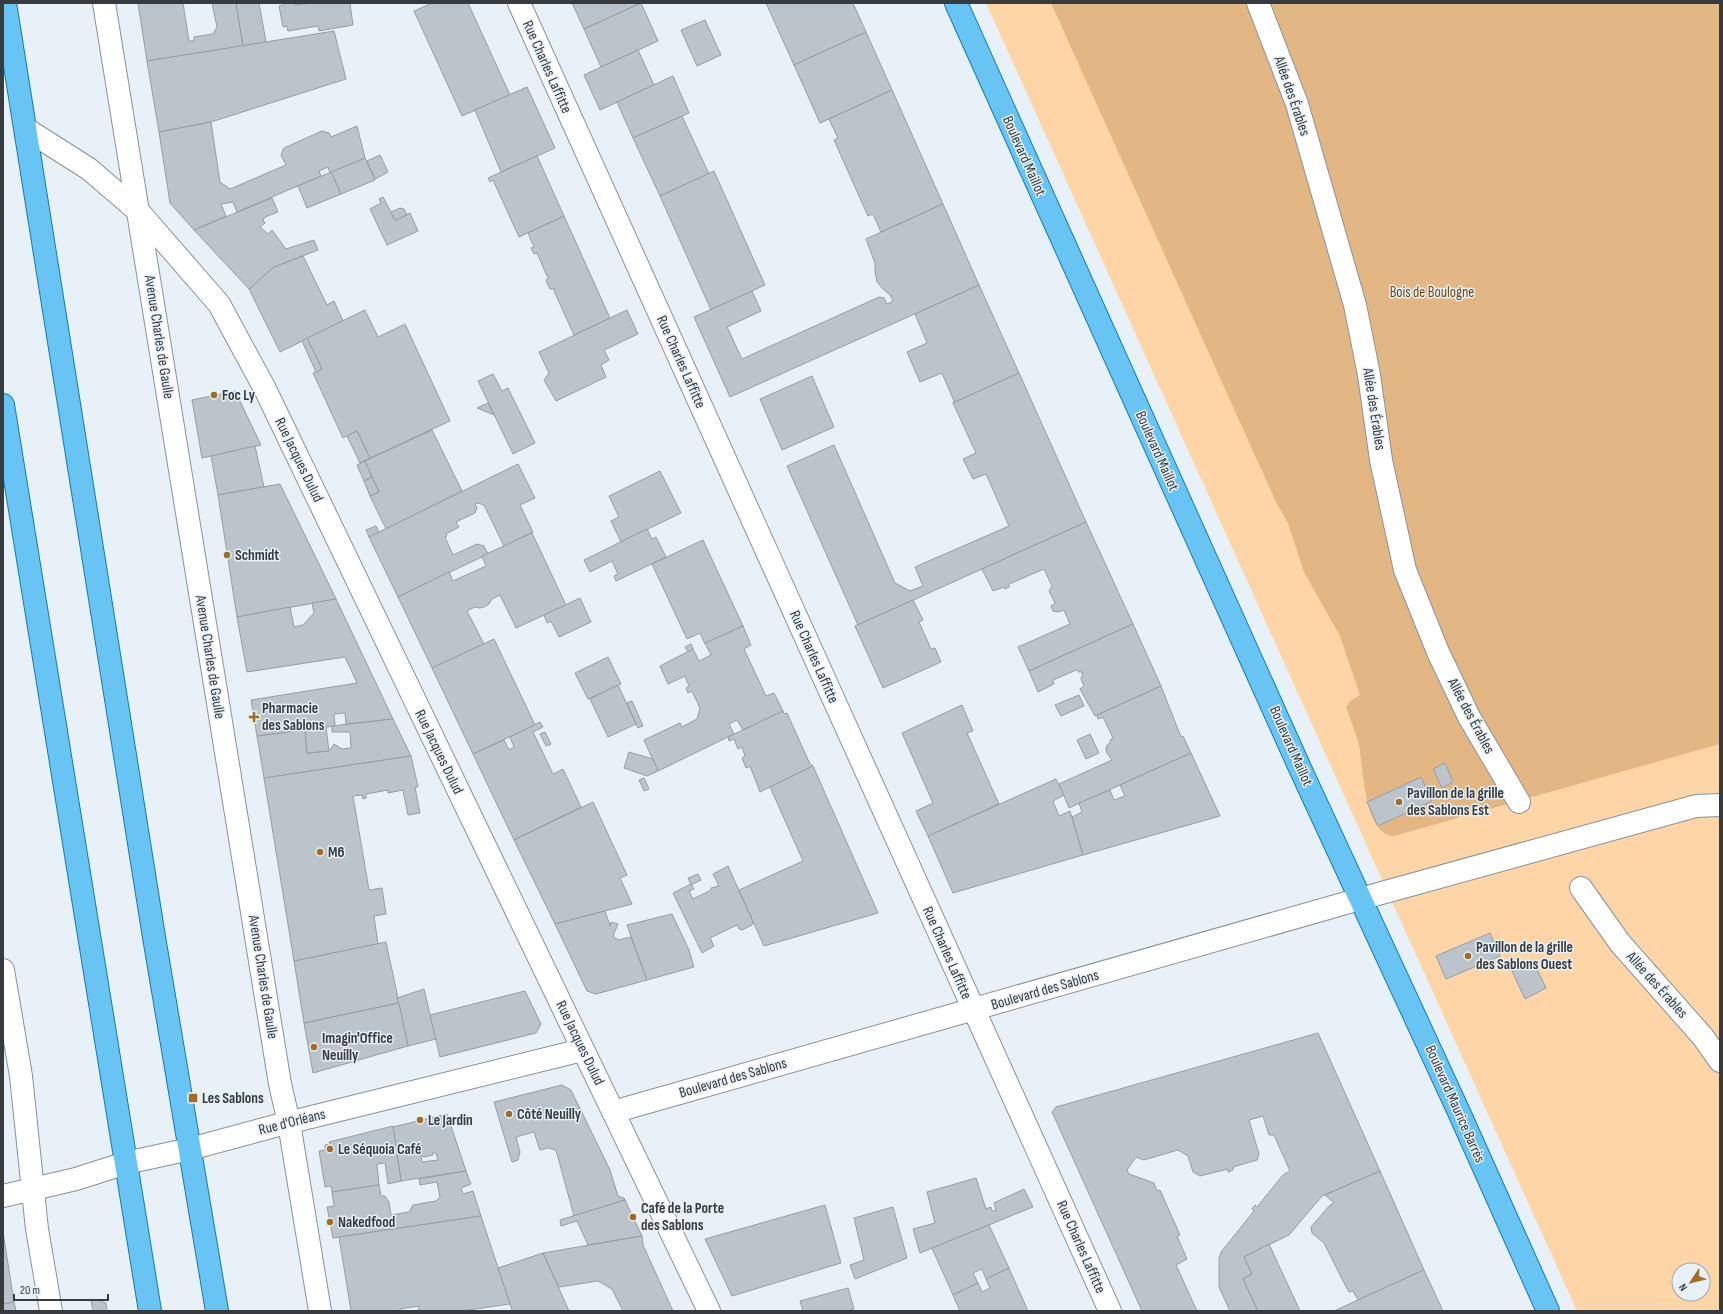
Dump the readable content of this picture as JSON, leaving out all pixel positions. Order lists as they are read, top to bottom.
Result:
{
  "streets": {
    "main road": ["Boulevard Maillot", "Boulevard Maurice Barrès"],
    "street": [
      "Rue Charles Laffitte",
      "Allée des Érables",
      "Avenue Charles de Gaulle",
      "Rue Jacques Dulud",
      "Boulevard des Sablons",
      "Rue d'Orléans"
    ]
  },
  "crossings": [
    ["Rue Charles Laffitte", "Boulevard des Sablons"],
    ["Boulevard Maillot", "Boulevard des Sablons"],
    ["Boulevard Maillot", "Boulevard Maurice Barrès"],
    ["Avenue Charles de Gaulle", "Rue Jacques Dulud"],
    ["Avenue Charles de Gaulle", "Rue d'Orléans"],
    ["Rue Jacques Dulud", "Boulevard des Sablons"],
    ["Rue Jacques Dulud", "Rue d'Orléans"],
    ["Boulevard des Sablons", "Boulevard Maurice Barrès"]
  ],
  "parks": ["Bois de Boulogne"],
  "places": {
    "other": [
      "Foc Ly",
      "Schmidt",
      "Pavillon de la grille des Sablons Est",
      "M6",
      "Pavillon de la grille des Sablons Ouest",
      "Imagin'Office Neuilly",
      "Côté Neuilly",
      "Le Jardin",
      "Le Séquoia Café",
      "Café de la Porte des Sablons",
      "Nakedfood"
    ],
    "health": ["Pharmacie des Sablons"],
    "transit": ["Les Sablons"]
  },
  "scale_bar": "20 m",
  "north": "bottom left"
}
